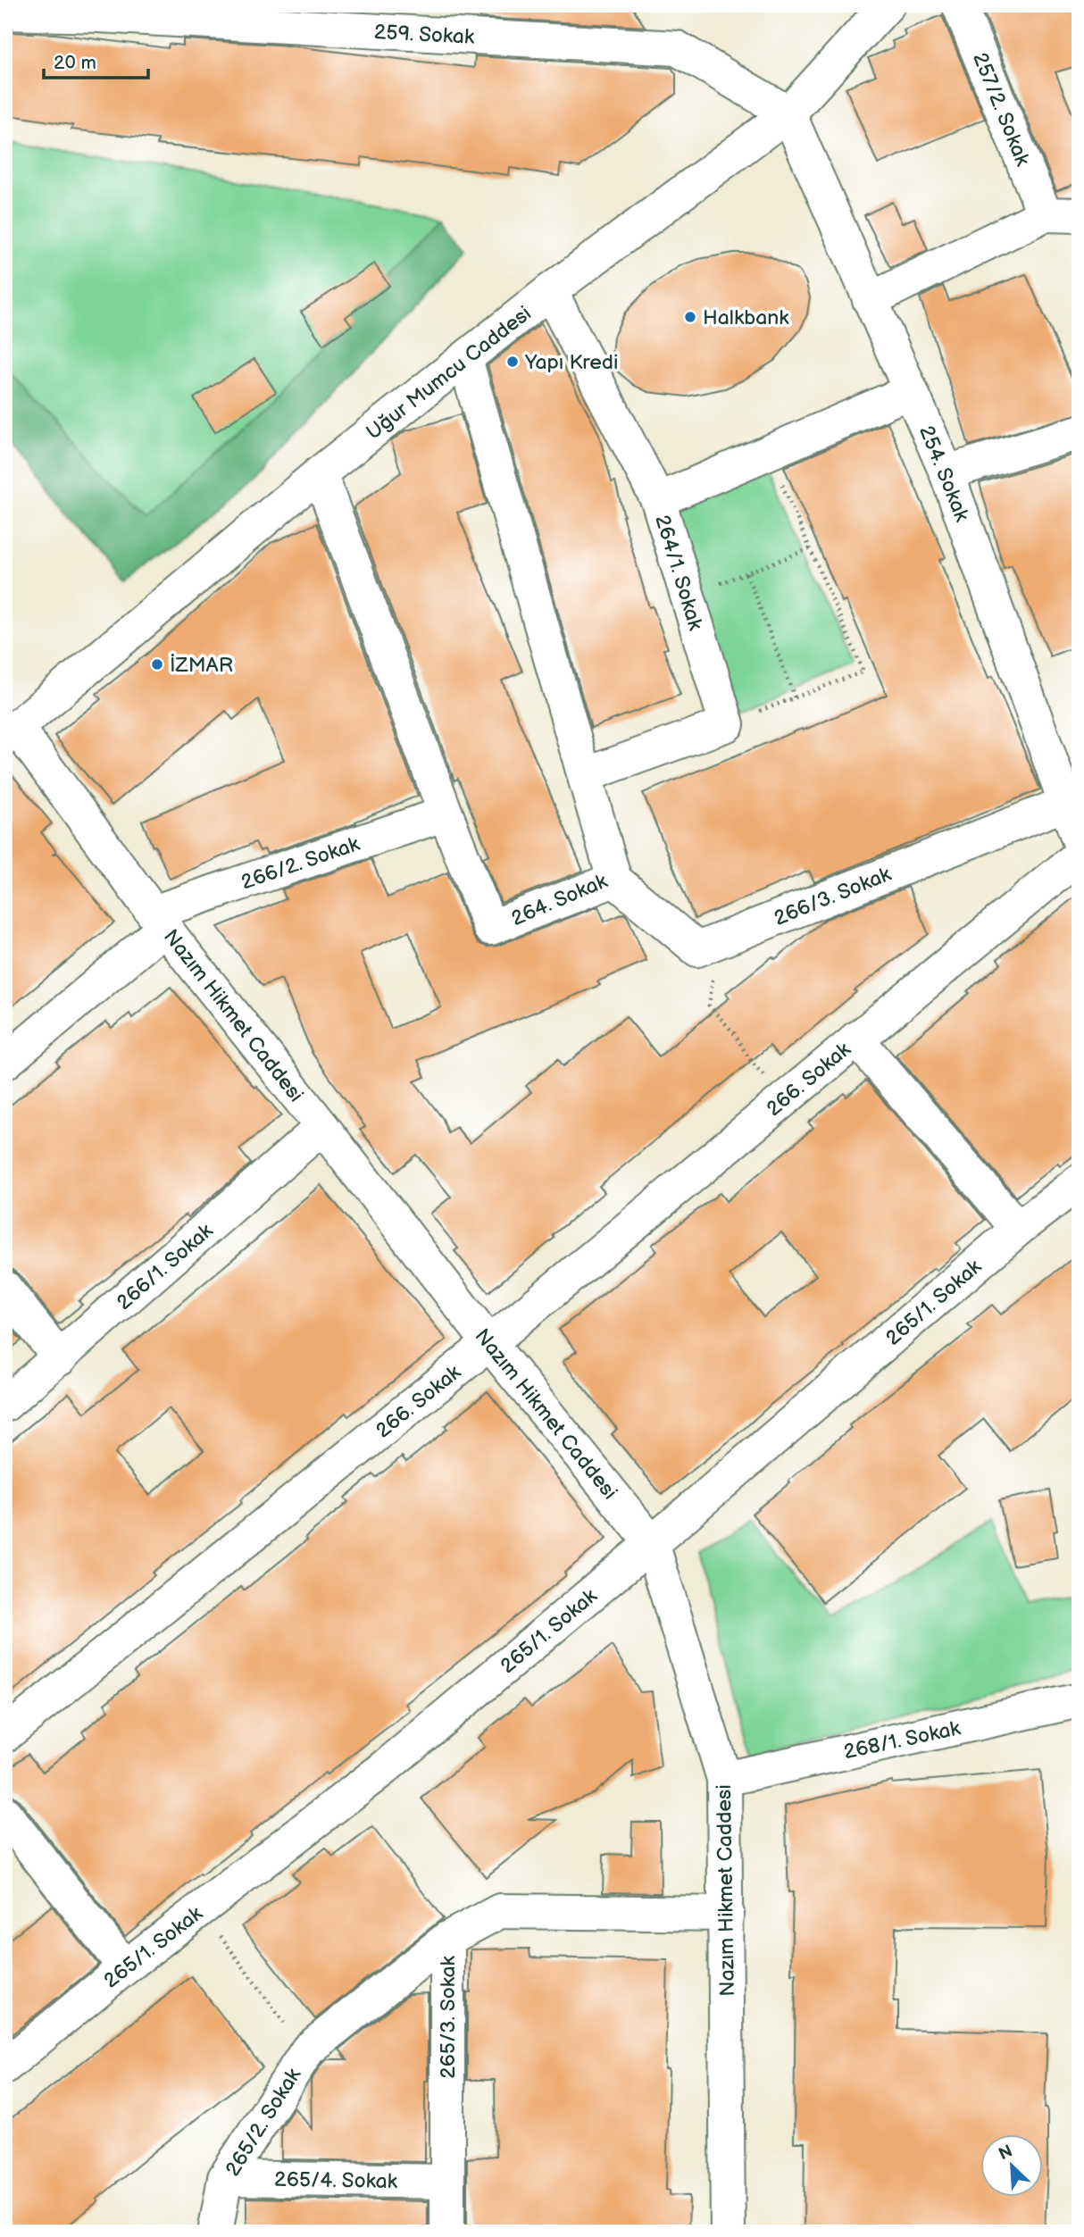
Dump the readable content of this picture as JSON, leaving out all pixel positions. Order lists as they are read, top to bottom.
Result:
{
  "streets": {
    "street": [
      "259. Sokak",
      "257/2. Sokak",
      "Uğur Mumcu Caddesi",
      "254. Sokak",
      "264/1. Sokak",
      "266/2. Sokak",
      "266/3. Sokak",
      "264. Sokak",
      "Nazım Hikmet Caddesi",
      "266. Sokak",
      "266/1. Sokak",
      "265/1. Sokak",
      "268/1. Sokak",
      "265/3. Sokak",
      "265/2. Sokak",
      "265/4. Sokak"
    ]
  },
  "crossings": [
    ["259. Sokak", "Uğur Mumcu Caddesi"],
    ["259. Sokak", "254. Sokak"],
    ["Uğur Mumcu Caddesi", "254. Sokak"],
    ["Uğur Mumcu Caddesi", "264/1. Sokak"],
    ["Uğur Mumcu Caddesi", "264. Sokak"],
    ["Uğur Mumcu Caddesi", "Nazım Hikmet Caddesi"],
    ["254. Sokak", "266/3. Sokak"],
    ["266/2. Sokak", "264. Sokak"],
    ["266/2. Sokak", "Nazım Hikmet Caddesi"],
    ["266/3. Sokak", "264. Sokak"],
    ["Nazım Hikmet Caddesi", "266. Sokak"],
    ["Nazım Hikmet Caddesi", "266/1. Sokak"],
    ["Nazım Hikmet Caddesi", "265/1. Sokak"],
    ["Nazım Hikmet Caddesi", "268/1. Sokak"],
    ["Nazım Hikmet Caddesi", "265/3. Sokak"],
    ["266. Sokak", "265/1. Sokak"],
    ["265/1. Sokak", "265/2. Sokak"],
    ["265/3. Sokak", "265/2. Sokak"],
    ["265/3. Sokak", "265/4. Sokak"],
    ["265/2. Sokak", "265/4. Sokak"]
  ],
  "places": ["Halkbank", "Yapı Kredi", "İZMAR"],
  "scale_bar": "20 m",
  "north": "top left"
}
